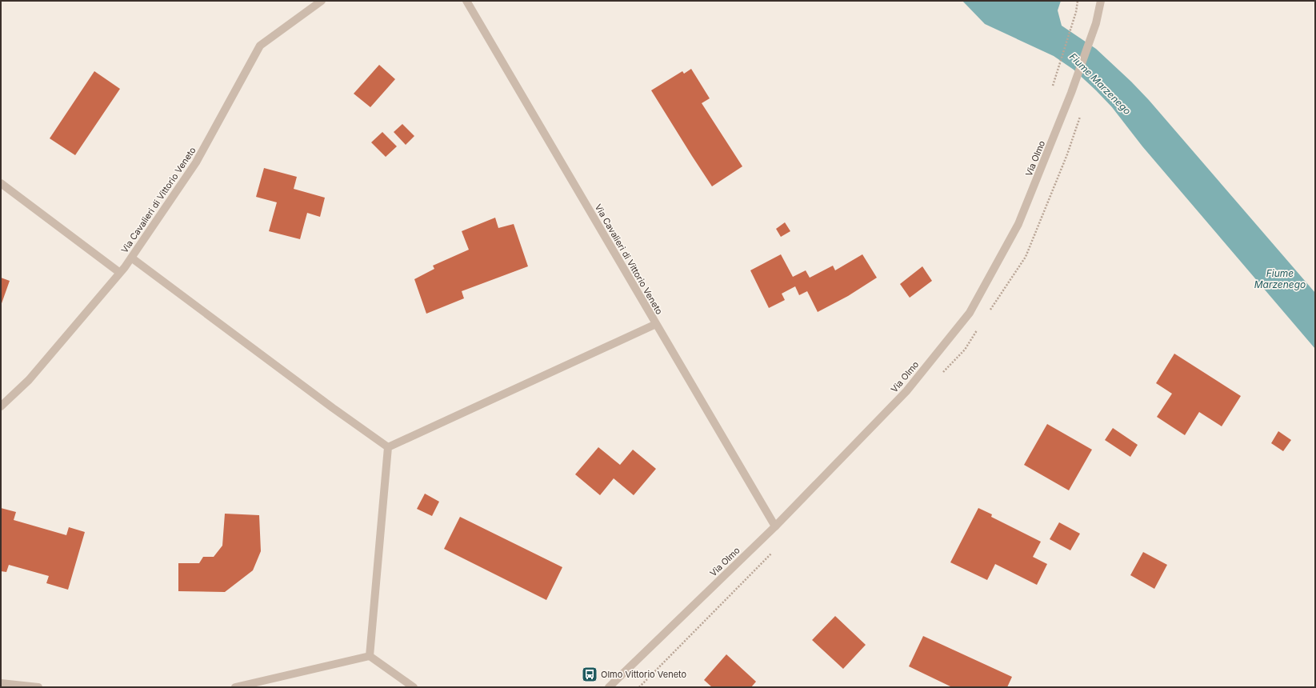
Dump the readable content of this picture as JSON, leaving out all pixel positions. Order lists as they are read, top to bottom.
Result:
{
  "streets": {
    "street": ["Via Olmo", "Via Cavalieri di Vittorio Veneto"]
  },
  "crossings": [
    ["Via Olmo", "Via Cavalieri di Vittorio Veneto"]
  ],
  "water": ["Fiume Marzenego"],
  "places": {
    "bus stop": ["Olmo Vittorio Veneto"]
  }
}
